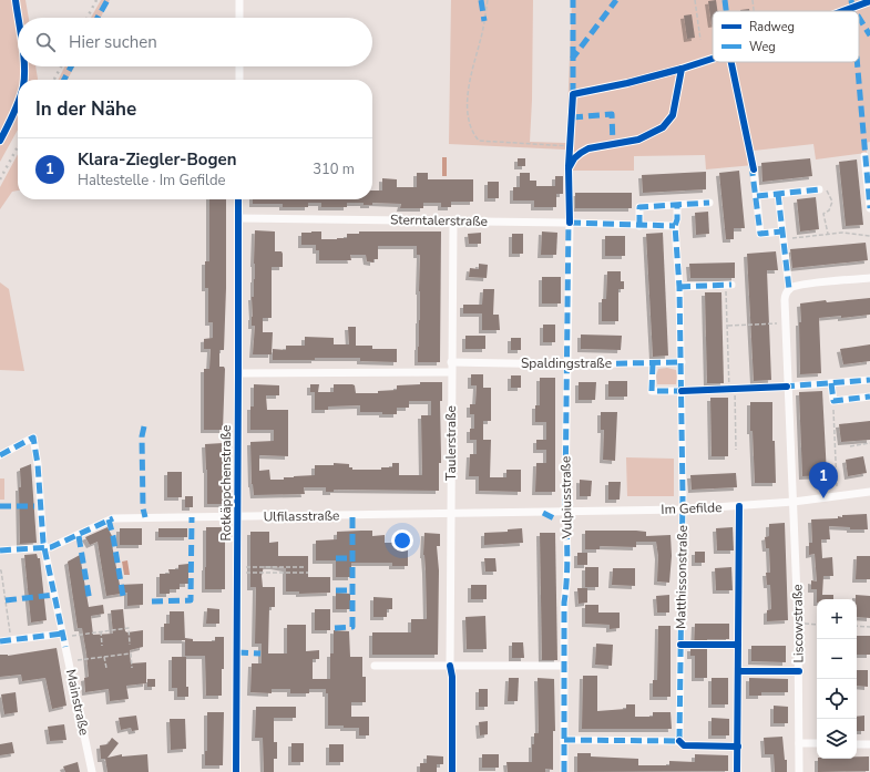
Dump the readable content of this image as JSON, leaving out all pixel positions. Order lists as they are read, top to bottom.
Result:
{
  "streets": {
    "street": [
      "Sterntalerstraße",
      "Spaldingstraße",
      "Taulerstraße",
      "Rotkäppchenstraße",
      "Vulpiusstraße",
      "Im Gefilde",
      "Ulfilasstraße",
      "Matthissonstraße",
      "Liscowstraße",
      "Mainstraße"
    ]
  },
  "crossings": [
    ["Sterntalerstraße", "Taulerstraße"],
    ["Sterntalerstraße", "Rotkäppchenstraße"],
    ["Sterntalerstraße", "Vulpiusstraße"],
    ["Spaldingstraße", "Taulerstraße"],
    ["Spaldingstraße", "Vulpiusstraße"],
    ["Taulerstraße", "Ulfilasstraße"],
    ["Rotkäppchenstraße", "Ulfilasstraße"],
    ["Vulpiusstraße", "Im Gefilde"],
    ["Vulpiusstraße", "Ulfilasstraße"],
    ["Vulpiusstraße", "Matthissonstraße"],
    ["Im Gefilde", "Ulfilasstraße"],
    ["Im Gefilde", "Matthissonstraße"],
    ["Im Gefilde", "Liscowstraße"],
    ["Ulfilasstraße", "Mainstraße"]
  ],
  "legend": ["Radweg", "Weg"],
  "page": {
    "search": "Hier suchen",
    "heading": "In der Nähe",
    "list": [
      {
        "mark": "1",
        "name": "Klara-Ziegler-Bogen",
        "note": "Haltestelle · Im Gefilde",
        "value": "310 m"
      }
    ],
    "pins": "1",
    "map_buttons": ["+", "−"]
  }
}
